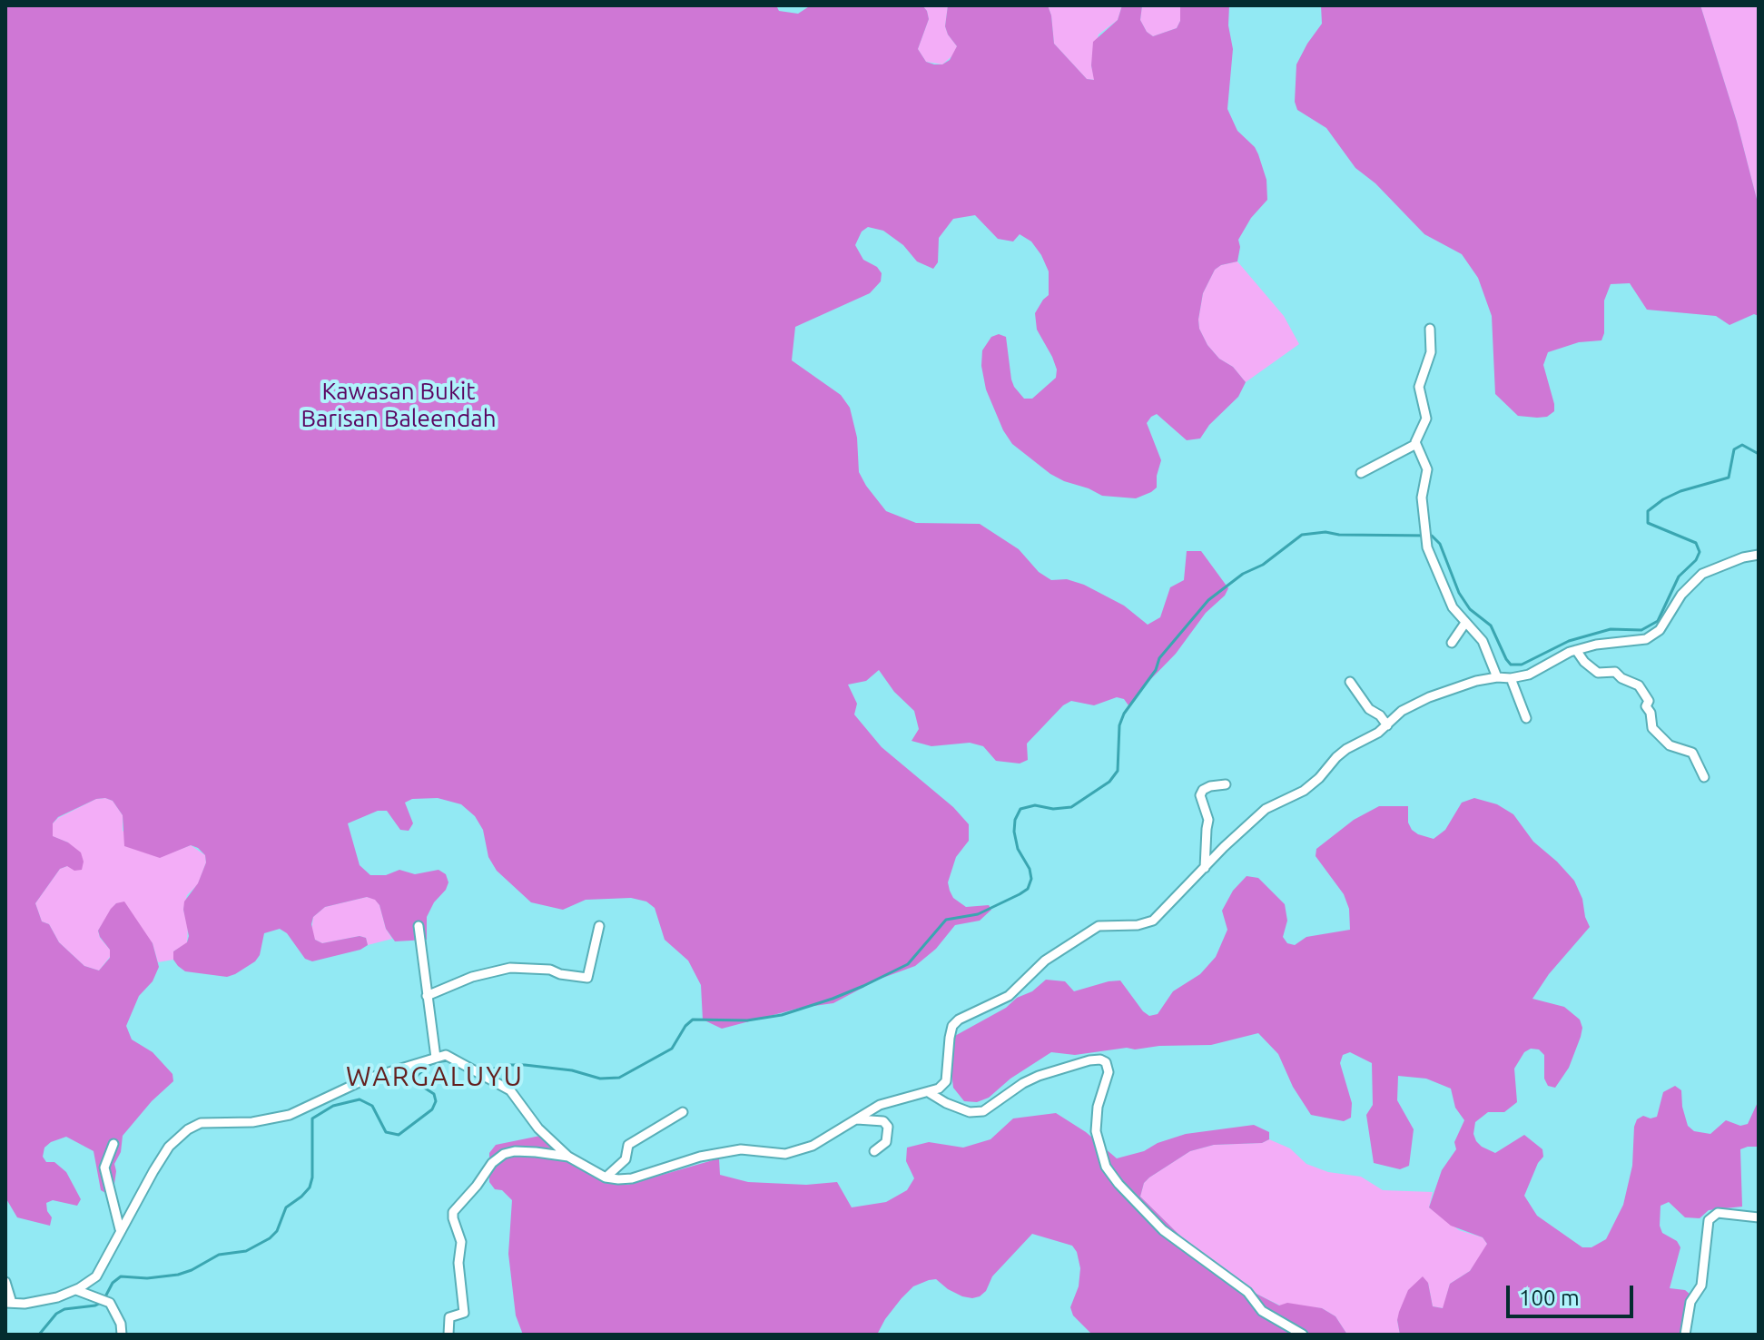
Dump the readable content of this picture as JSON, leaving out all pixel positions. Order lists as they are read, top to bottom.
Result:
{
  "districts": ["WARGALUYU"],
  "parks": ["Kawasan Bukit Barisan Baleendah"],
  "scale_bar": "100 m"
}
